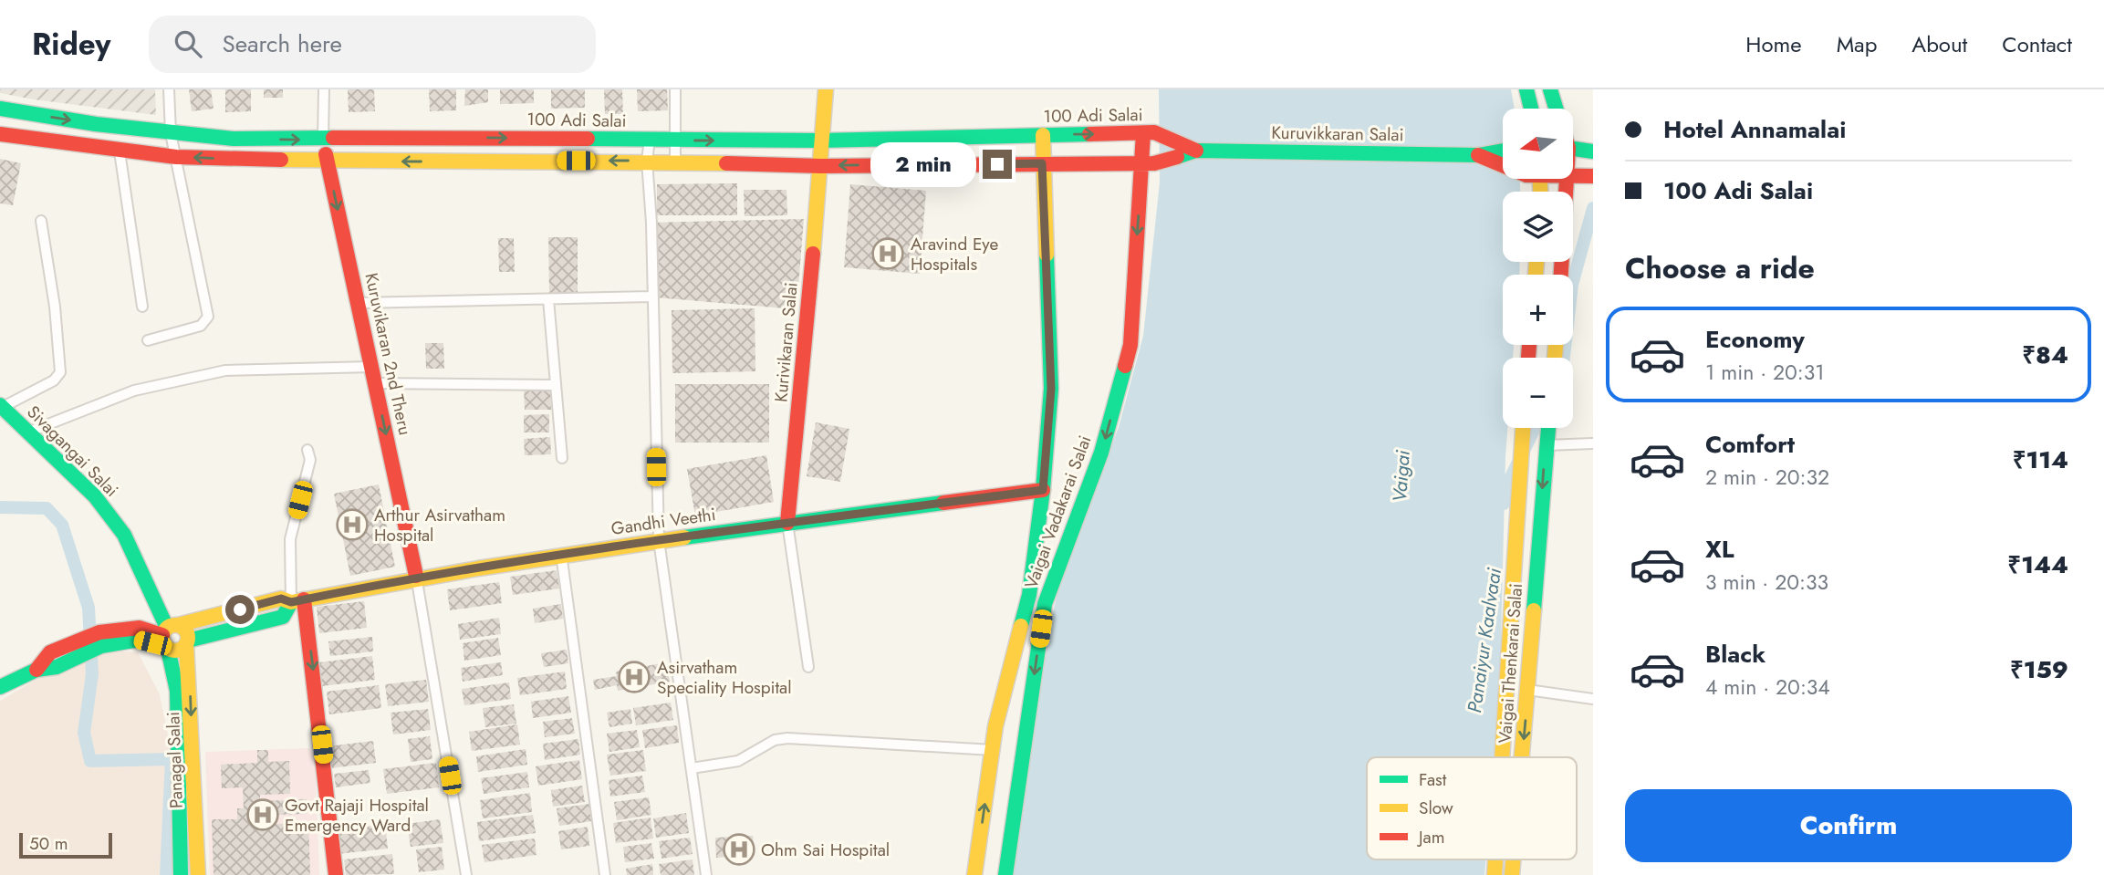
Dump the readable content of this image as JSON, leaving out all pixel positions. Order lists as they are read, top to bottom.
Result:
{
  "streets": {
    "main road": [
      "100 Adi Salai",
      "Kuruvikkaran Salai",
      "Kurivikaran Salai",
      "Kuruvikaran 2nd Theru",
      "Sivagangai Salai",
      "Vaigai Vadakarai Salai",
      "Gandhi Veethi",
      "Vaigai Thenkarai Salai",
      "Panagal Salai"
    ]
  },
  "crossings": [
    ["100 Adi Salai", "Kuruvikkaran Salai"],
    ["100 Adi Salai", "Kurivikaran Salai"],
    ["100 Adi Salai", "Kuruvikaran 2nd Theru"],
    ["100 Adi Salai", "Vaigai Vadakarai Salai"],
    ["Kuruvikkaran Salai", "Vaigai Vadakarai Salai"],
    ["Kurivikaran Salai", "Gandhi Veethi"],
    ["Kuruvikaran 2nd Theru", "Gandhi Veethi"],
    ["Sivagangai Salai", "Gandhi Veethi"],
    ["Sivagangai Salai", "Panagal Salai"],
    ["Vaigai Vadakarai Salai", "Gandhi Veethi"],
    ["Gandhi Veethi", "Panagal Salai"]
  ],
  "one_way": ["Kuruvikaran 2nd Theru"],
  "water": ["Vaigai", "Panaiyur Kaalvaai"],
  "places": {
    "hospital": [
      "Aravind Eye Hospitals",
      "Arthur Asirvatham Hospital",
      "Asirvatham Speciality Hospital",
      "Govt Rajaji Hospital Emergency Ward",
      "Ohm Sai Hospital"
    ]
  },
  "legend": ["Fast", "Slow", "Jam"],
  "scale_bar": "50 m",
  "north": "left",
  "page": {
    "header": "Ridey",
    "search": "Search here",
    "nav": [
      "Home",
      "Map",
      "About",
      "Contact"
    ],
    "banner": ["Hotel Annamalai", "100 Adi Salai"],
    "map_buttons": ["+", "−"],
    "bubble": "2 min",
    "heading": "Choose a ride",
    "list": [
      {
        "name": "Economy",
        "note": "1 min · 20:31",
        "value": "₹84"
      },
      {
        "name": "Comfort",
        "note": "2 min · 20:32",
        "value": "₹114"
      },
      {
        "name": "XL",
        "note": "3 min · 20:33",
        "value": "₹144"
      },
      {
        "name": "Black",
        "note": "4 min · 20:34",
        "value": "₹159"
      }
    ],
    "buttons": "Confirm",
    "scale": "50 m"
  }
}
